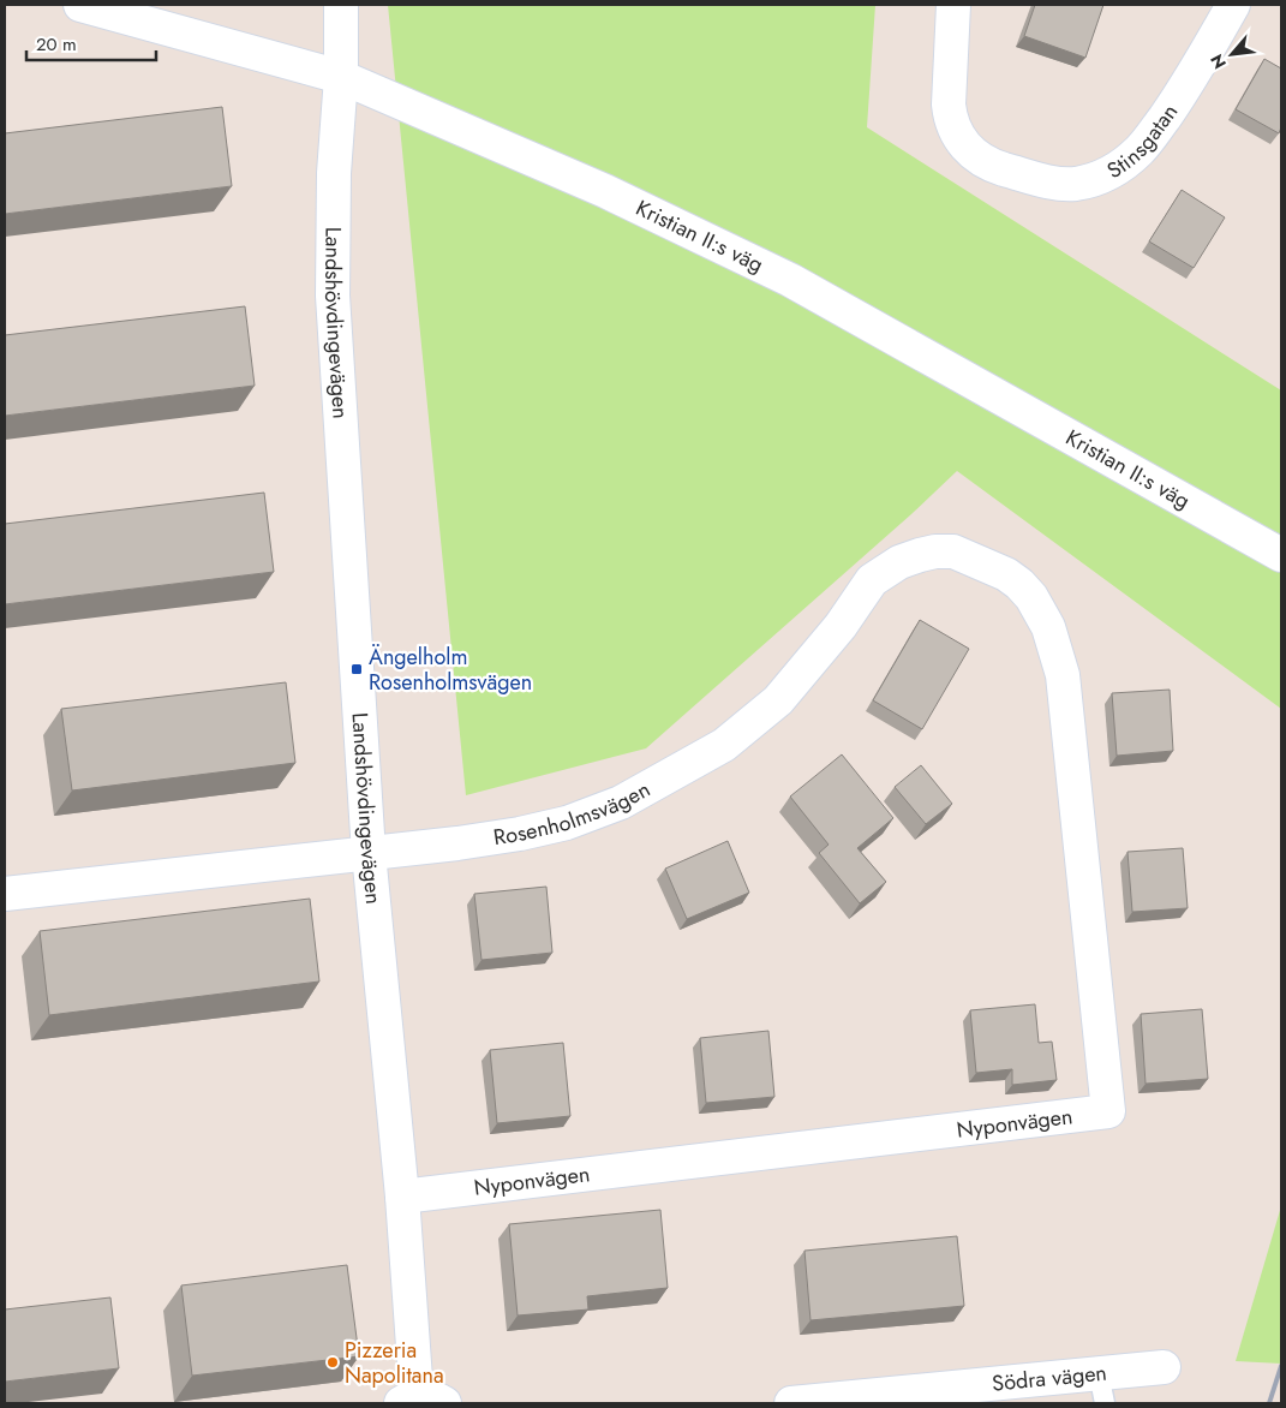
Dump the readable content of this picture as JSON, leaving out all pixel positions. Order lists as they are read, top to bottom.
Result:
{
  "streets": {
    "street": [
      "Stinsgatan",
      "Kristian II:s väg",
      "Landshövdingevägen",
      "Rosenholmsvägen",
      "Nyponvägen",
      "Södra vägen"
    ]
  },
  "crossings": [
    ["Kristian II:s väg", "Landshövdingevägen"],
    ["Landshövdingevägen", "Rosenholmsvägen"],
    ["Landshövdingevägen", "Nyponvägen"],
    ["Rosenholmsvägen", "Nyponvägen"]
  ],
  "places": {
    "transit": ["Ängelholm Rosenholmsvägen"],
    "other": ["Pizzeria Napolitana"]
  },
  "scale_bar": "20 m",
  "north": "bottom left"
}
